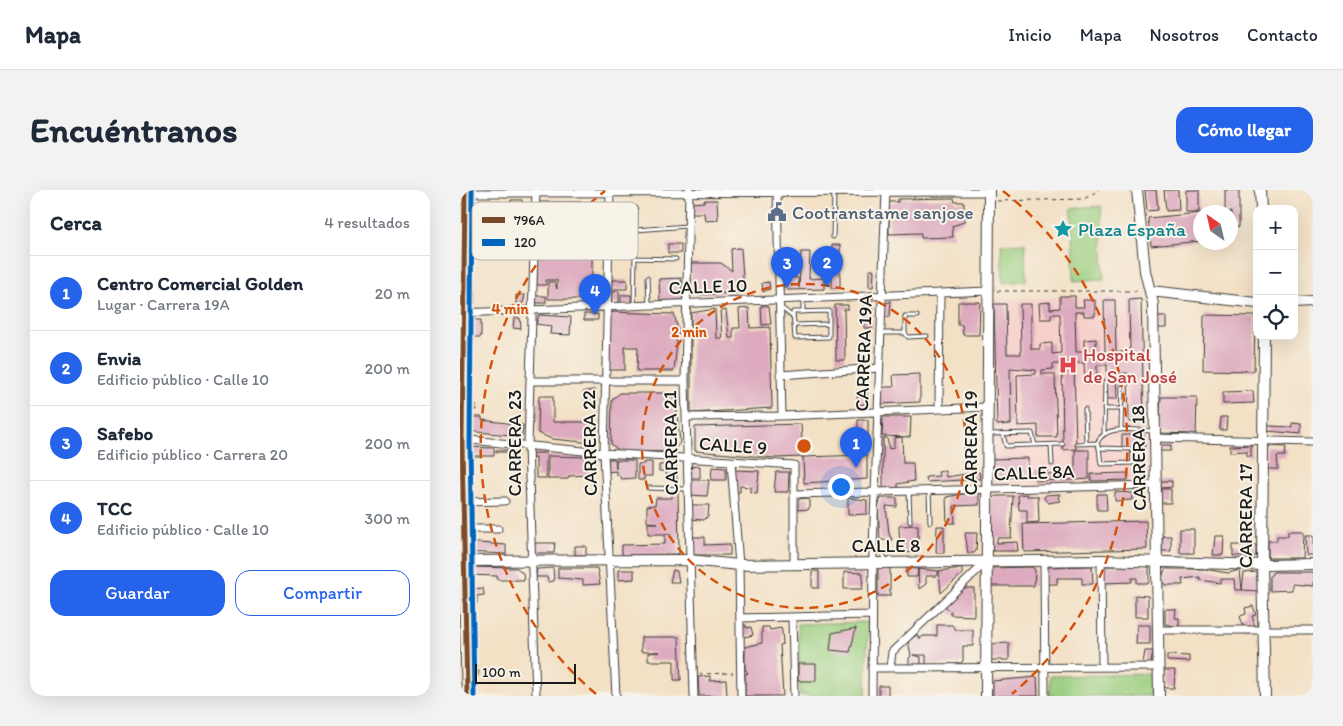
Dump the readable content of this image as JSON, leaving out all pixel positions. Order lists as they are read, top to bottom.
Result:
{
  "streets": {
    "street": [
      "CALLE 10",
      "CARRERA 19A",
      "CARRERA 23",
      "CARRERA 22",
      "CARRERA 21",
      "CARRERA 19",
      "CALLE 9",
      "CARRERA 18",
      "CALLE 8A",
      "CARRERA 17",
      "CALLE 8"
    ]
  },
  "crossings": [
    ["CALLE 10", "CARRERA 19A"],
    ["CALLE 10", "CARRERA 23"],
    ["CALLE 10", "CARRERA 22"],
    ["CALLE 10", "CARRERA 21"],
    ["CALLE 10", "CARRERA 19"],
    ["CARRERA 19A", "CALLE 8A"],
    ["CARRERA 19A", "CALLE 8"],
    ["CARRERA 23", "CALLE 9"],
    ["CARRERA 23", "CALLE 8"],
    ["CARRERA 22", "CALLE 9"],
    ["CARRERA 22", "CALLE 8"],
    ["CARRERA 21", "CALLE 9"],
    ["CARRERA 21", "CALLE 8"],
    ["CARRERA 19", "CALLE 8A"],
    ["CARRERA 19", "CALLE 8"],
    ["CALLE 9", "CALLE 8A"],
    ["CARRERA 18", "CALLE 8A"],
    ["CARRERA 18", "CALLE 8"],
    ["CARRERA 17", "CALLE 8"]
  ],
  "places": {
    "public building": ["Cootranstame sanjose"],
    "place": ["Plaza España"],
    "hospital": ["Hospital de San José"]
  },
  "lines": ["transit line 796A", "transit line 120"],
  "legend": ["796A", "120"],
  "scale_bar": "100 m",
  "north": "top left",
  "page": {
    "header": "Mapa",
    "nav": [
      "Inicio",
      "Mapa",
      "Nosotros",
      "Contacto"
    ],
    "buttons": [
      "Cómo llegar",
      ["Guardar", "Compartir"]
    ],
    "title": "Encuéntranos",
    "heading": ["Cerca", "4 resultados"],
    "map_buttons": ["+", "−"],
    "pins": [
      "2",
      "3",
      "4",
      "1"
    ],
    "list": [
      {
        "mark": "1",
        "name": "Centro Comercial Golden",
        "note": "Lugar · Carrera 19A",
        "value": "20 m"
      },
      {
        "mark": "2",
        "name": "Envia",
        "note": "Edificio público · Calle 10",
        "value": "200 m"
      },
      {
        "mark": "3",
        "name": "Safebo",
        "note": "Edificio público · Carrera 20",
        "value": "200 m"
      },
      {
        "mark": "4",
        "name": "TCC",
        "note": "Edificio público · Calle 10",
        "value": "300 m"
      }
    ],
    "scale": "100 m"
  },
  "rings": ["4 min", "2 min"]
}
